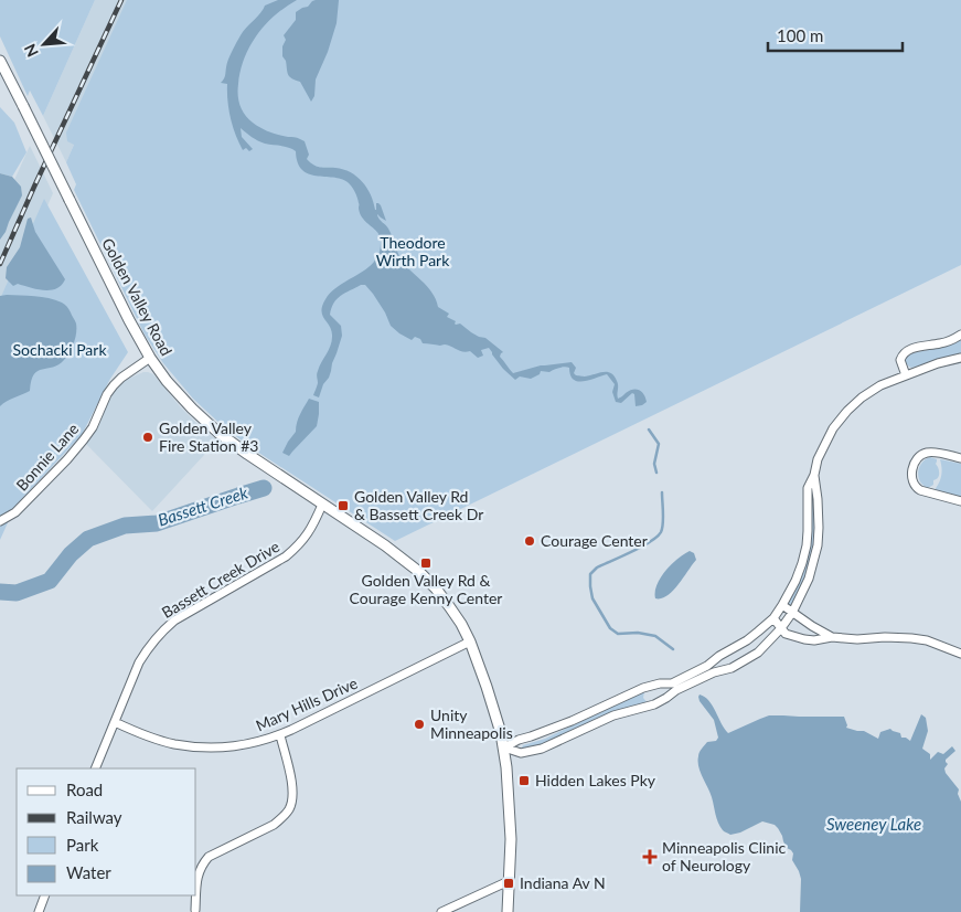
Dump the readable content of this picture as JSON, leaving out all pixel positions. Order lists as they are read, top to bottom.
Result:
{
  "streets": {
    "street": [
      "Golden Valley Road",
      "Bonnie Lane",
      "Bassett Creek Drive",
      "Mary Hills Drive"
    ]
  },
  "crossings": [
    ["Golden Valley Road", "Bonnie Lane"],
    ["Golden Valley Road", "Bassett Creek Drive"],
    ["Golden Valley Road", "Mary Hills Drive"],
    ["Bassett Creek Drive", "Mary Hills Drive"]
  ],
  "water": ["Bassett Creek", "Sweeney Lake"],
  "parks": ["Theodore Wirth Park", "Sochacki Park"],
  "places": {
    "other": ["Golden Valley Fire Station #3", "Courage Center", "Unity Minneapolis"],
    "transit": [
      "Golden Valley Rd & Bassett Creek Dr",
      "Golden Valley Rd & Courage Kenny Center",
      "Hidden Lakes Pky",
      "Indiana Av N"
    ],
    "health": ["Minneapolis Clinic of Neurology"]
  },
  "legend": [
    "Road",
    "Railway",
    "Park",
    "Water"
  ],
  "scale_bar": "100 m",
  "north": "bottom left"
}
